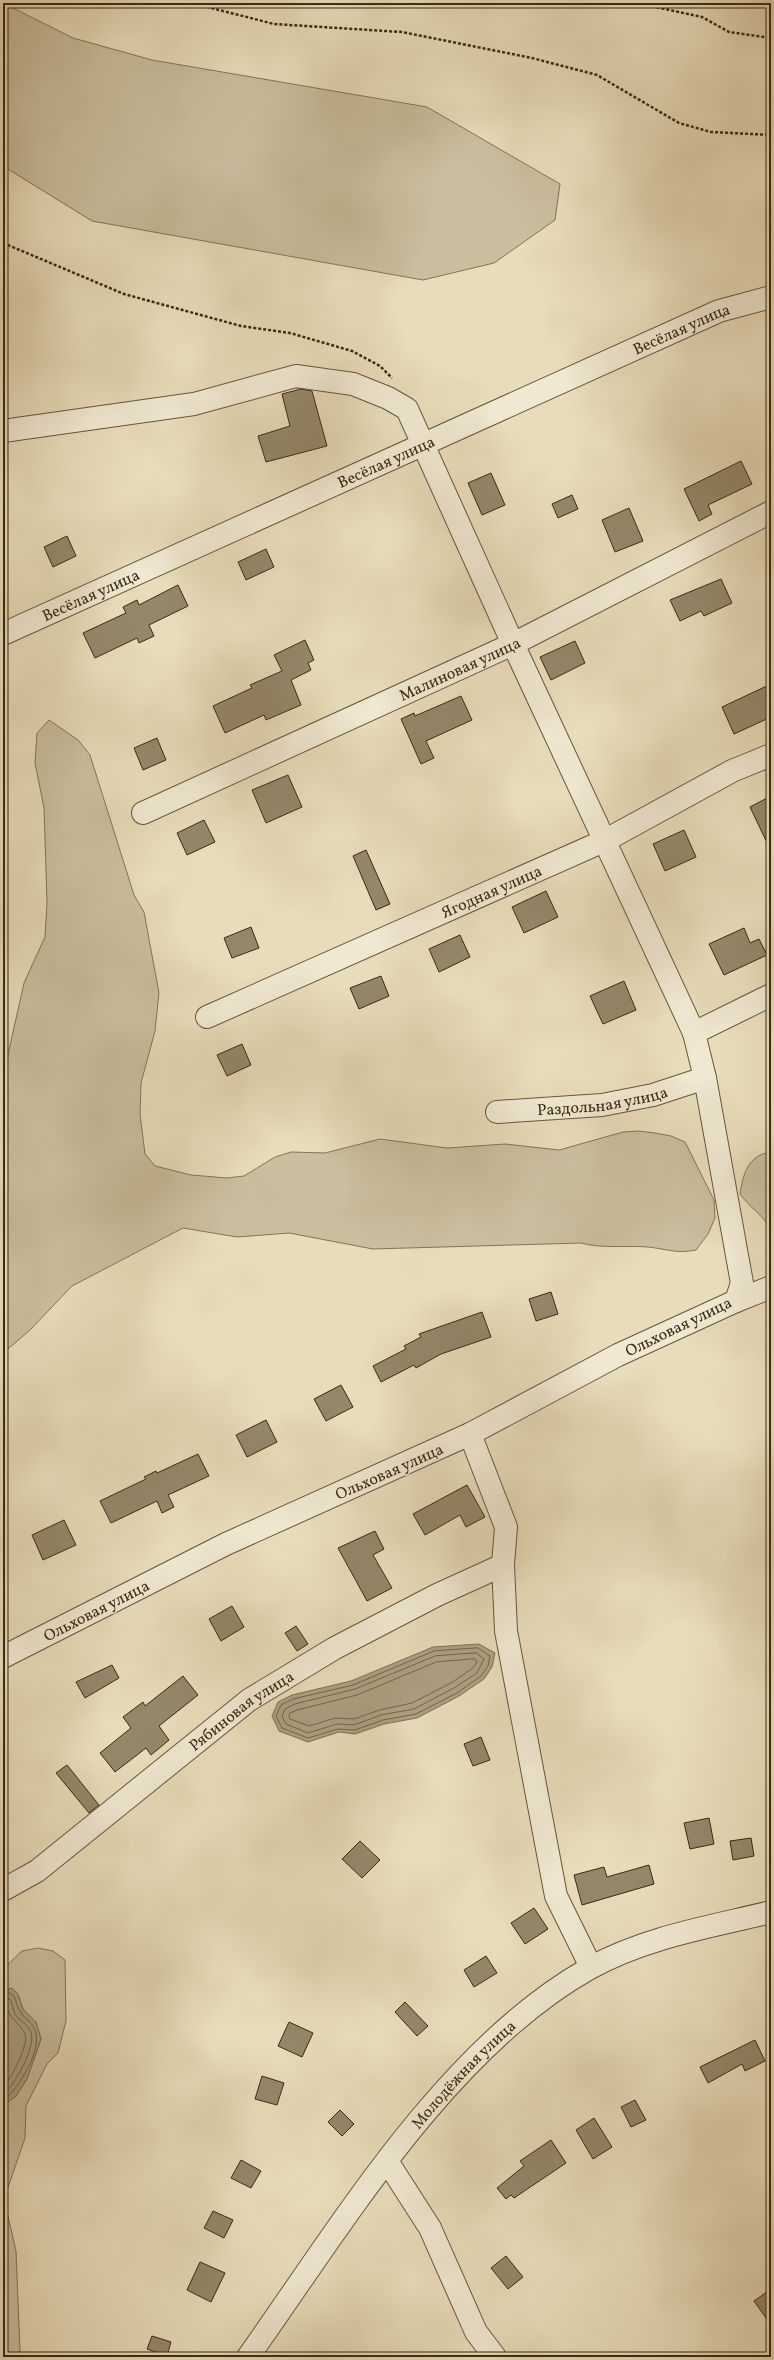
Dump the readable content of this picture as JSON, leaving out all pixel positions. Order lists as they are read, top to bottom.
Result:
{
  "streets": {
    "street": [
      "Весёлая улица",
      "Малиновая улица",
      "Ягодная улица",
      "Раздольная улица",
      "Ольховая улица",
      "Рябиновая улица",
      "Молодёжная улица"
    ]
  },
  "crossings": [
    ["Весёлая улица", "Ольховая улица"],
    ["Малиновая улица", "Ольховая улица"],
    ["Ягодная улица", "Ольховая улица"],
    ["Раздольная улица", "Ольховая улица"]
  ]
}
